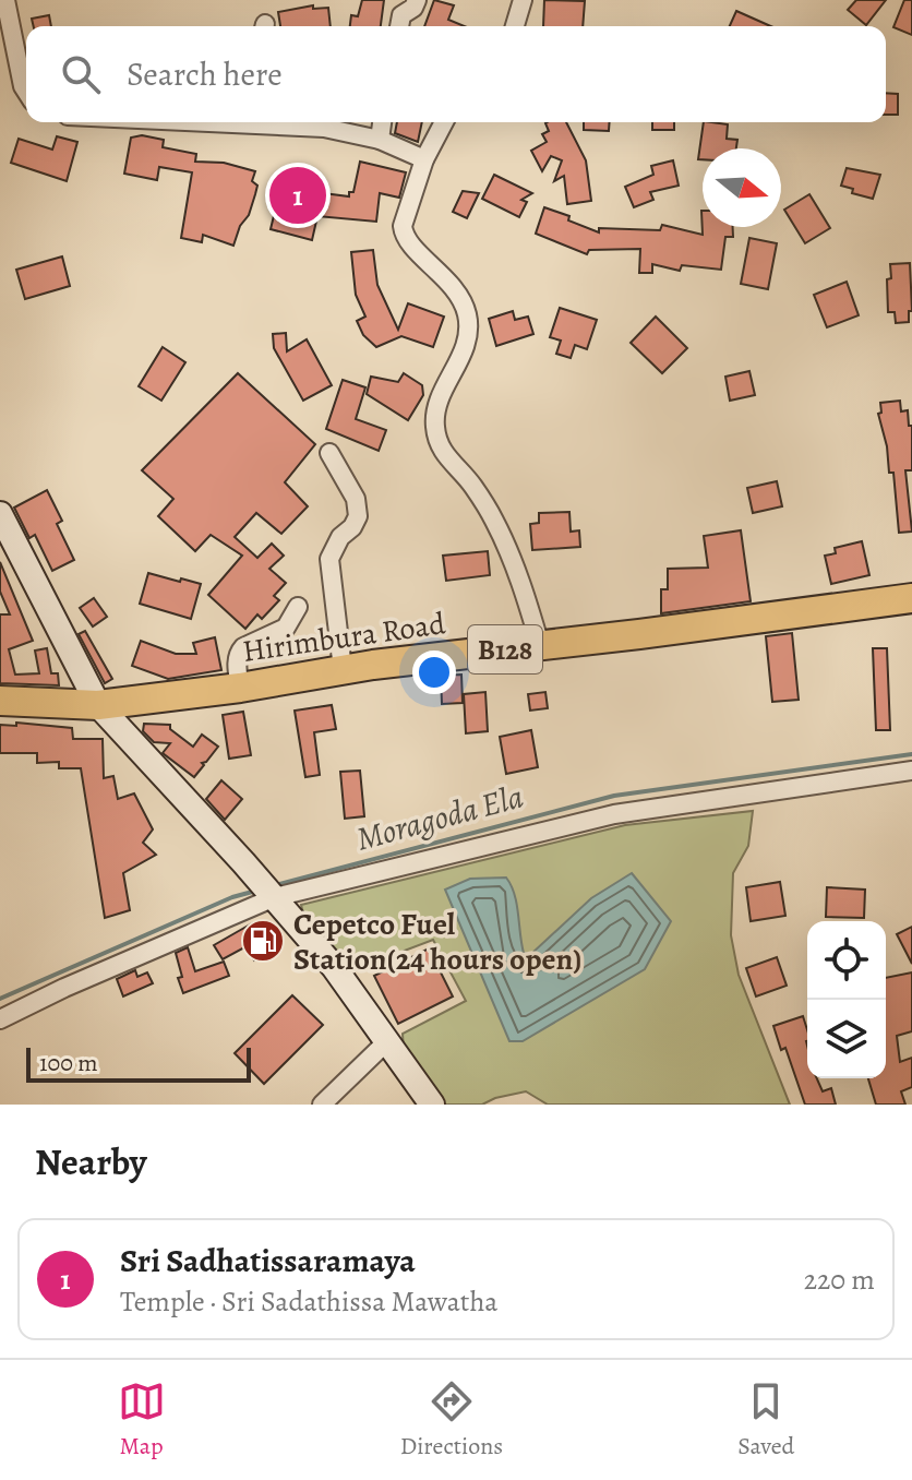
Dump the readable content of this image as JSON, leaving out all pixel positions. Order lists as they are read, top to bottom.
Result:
{
  "streets": {
    "main road": ["Hirimbura Road", "B128"]
  },
  "crossings": [
    ["Hirimbura Road", "B128"]
  ],
  "water": ["Moragoda Ela"],
  "places": {
    "fuel station": ["Cepetco Fuel Station(24 hours open)"]
  },
  "scale_bar": "100 m",
  "north": "right",
  "page": {
    "search": "Search here",
    "pins": "1",
    "scale": "100 m",
    "heading": "Nearby",
    "list": [
      {
        "mark": "1",
        "name": "Sri Sadhatissaramaya",
        "note": "Temple · Sri Sadathissa Mawatha",
        "value": "220 m"
      }
    ],
    "nav": ["Map", "Directions", "Saved"]
  }
}
